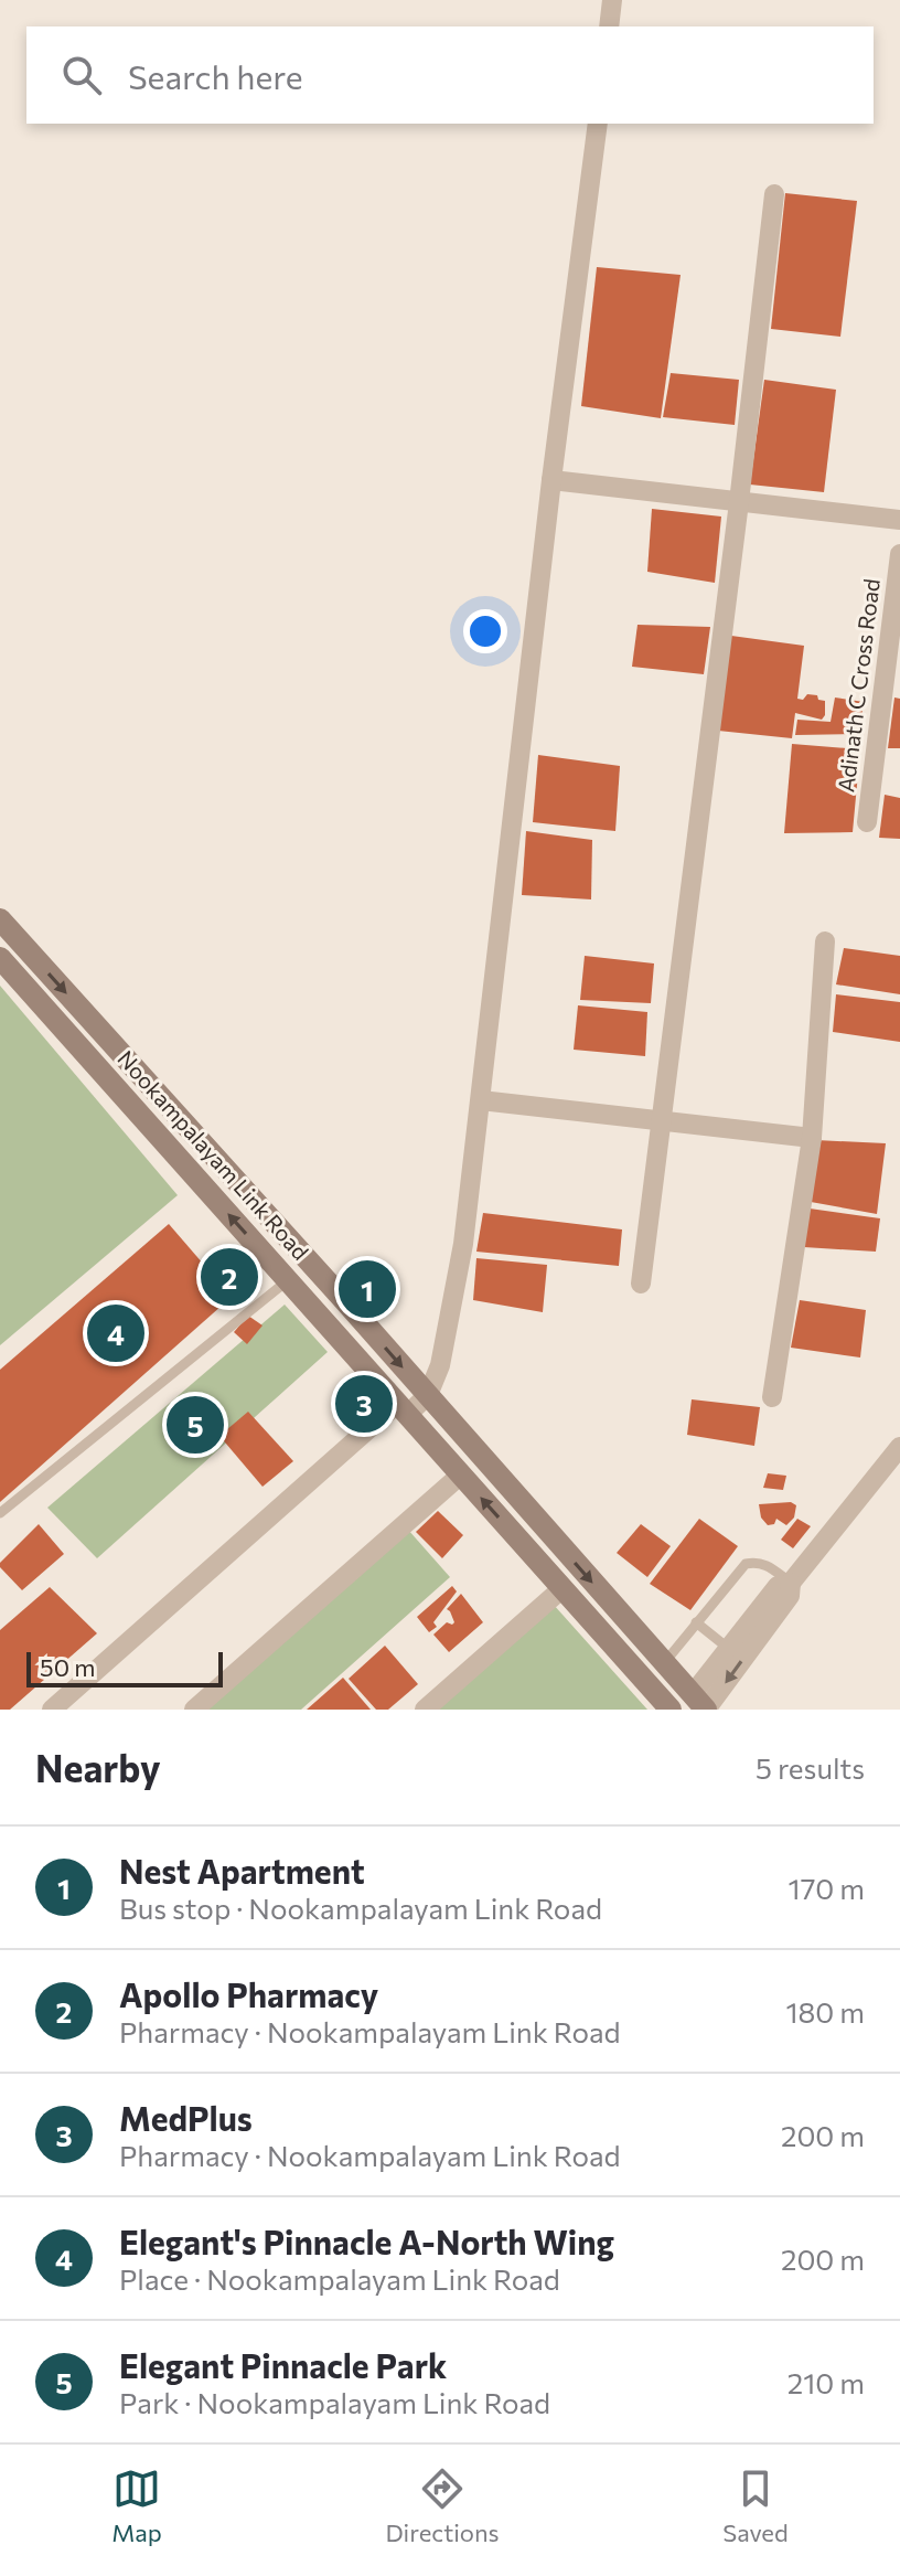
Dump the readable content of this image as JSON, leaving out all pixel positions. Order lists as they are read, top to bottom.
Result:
{
  "streets": {
    "street": ["Adinath C Cross Road", "Nookampalayam Link Road"]
  },
  "scale_bar": "50 m",
  "page": {
    "search": "Search here",
    "pins": [
      "2",
      "1",
      "4",
      "3",
      "5"
    ],
    "scale": "50 m",
    "heading": ["Nearby", "5 results"],
    "list": [
      {
        "mark": "1",
        "name": "Nest Apartment",
        "note": "Bus stop · Nookampalayam Link Road",
        "value": "170 m"
      },
      {
        "mark": "2",
        "name": "Apollo Pharmacy",
        "note": "Pharmacy · Nookampalayam Link Road",
        "value": "180 m"
      },
      {
        "mark": "3",
        "name": "MedPlus",
        "note": "Pharmacy · Nookampalayam Link Road",
        "value": "200 m"
      },
      {
        "mark": "4",
        "name": "Elegant's Pinnacle A-North Wing",
        "note": "Place · Nookampalayam Link Road",
        "value": "200 m"
      },
      {
        "mark": "5",
        "name": "Elegant Pinnacle Park",
        "note": "Park · Nookampalayam Link Road",
        "value": "210 m"
      }
    ],
    "nav": ["Map", "Directions", "Saved"]
  }
}
